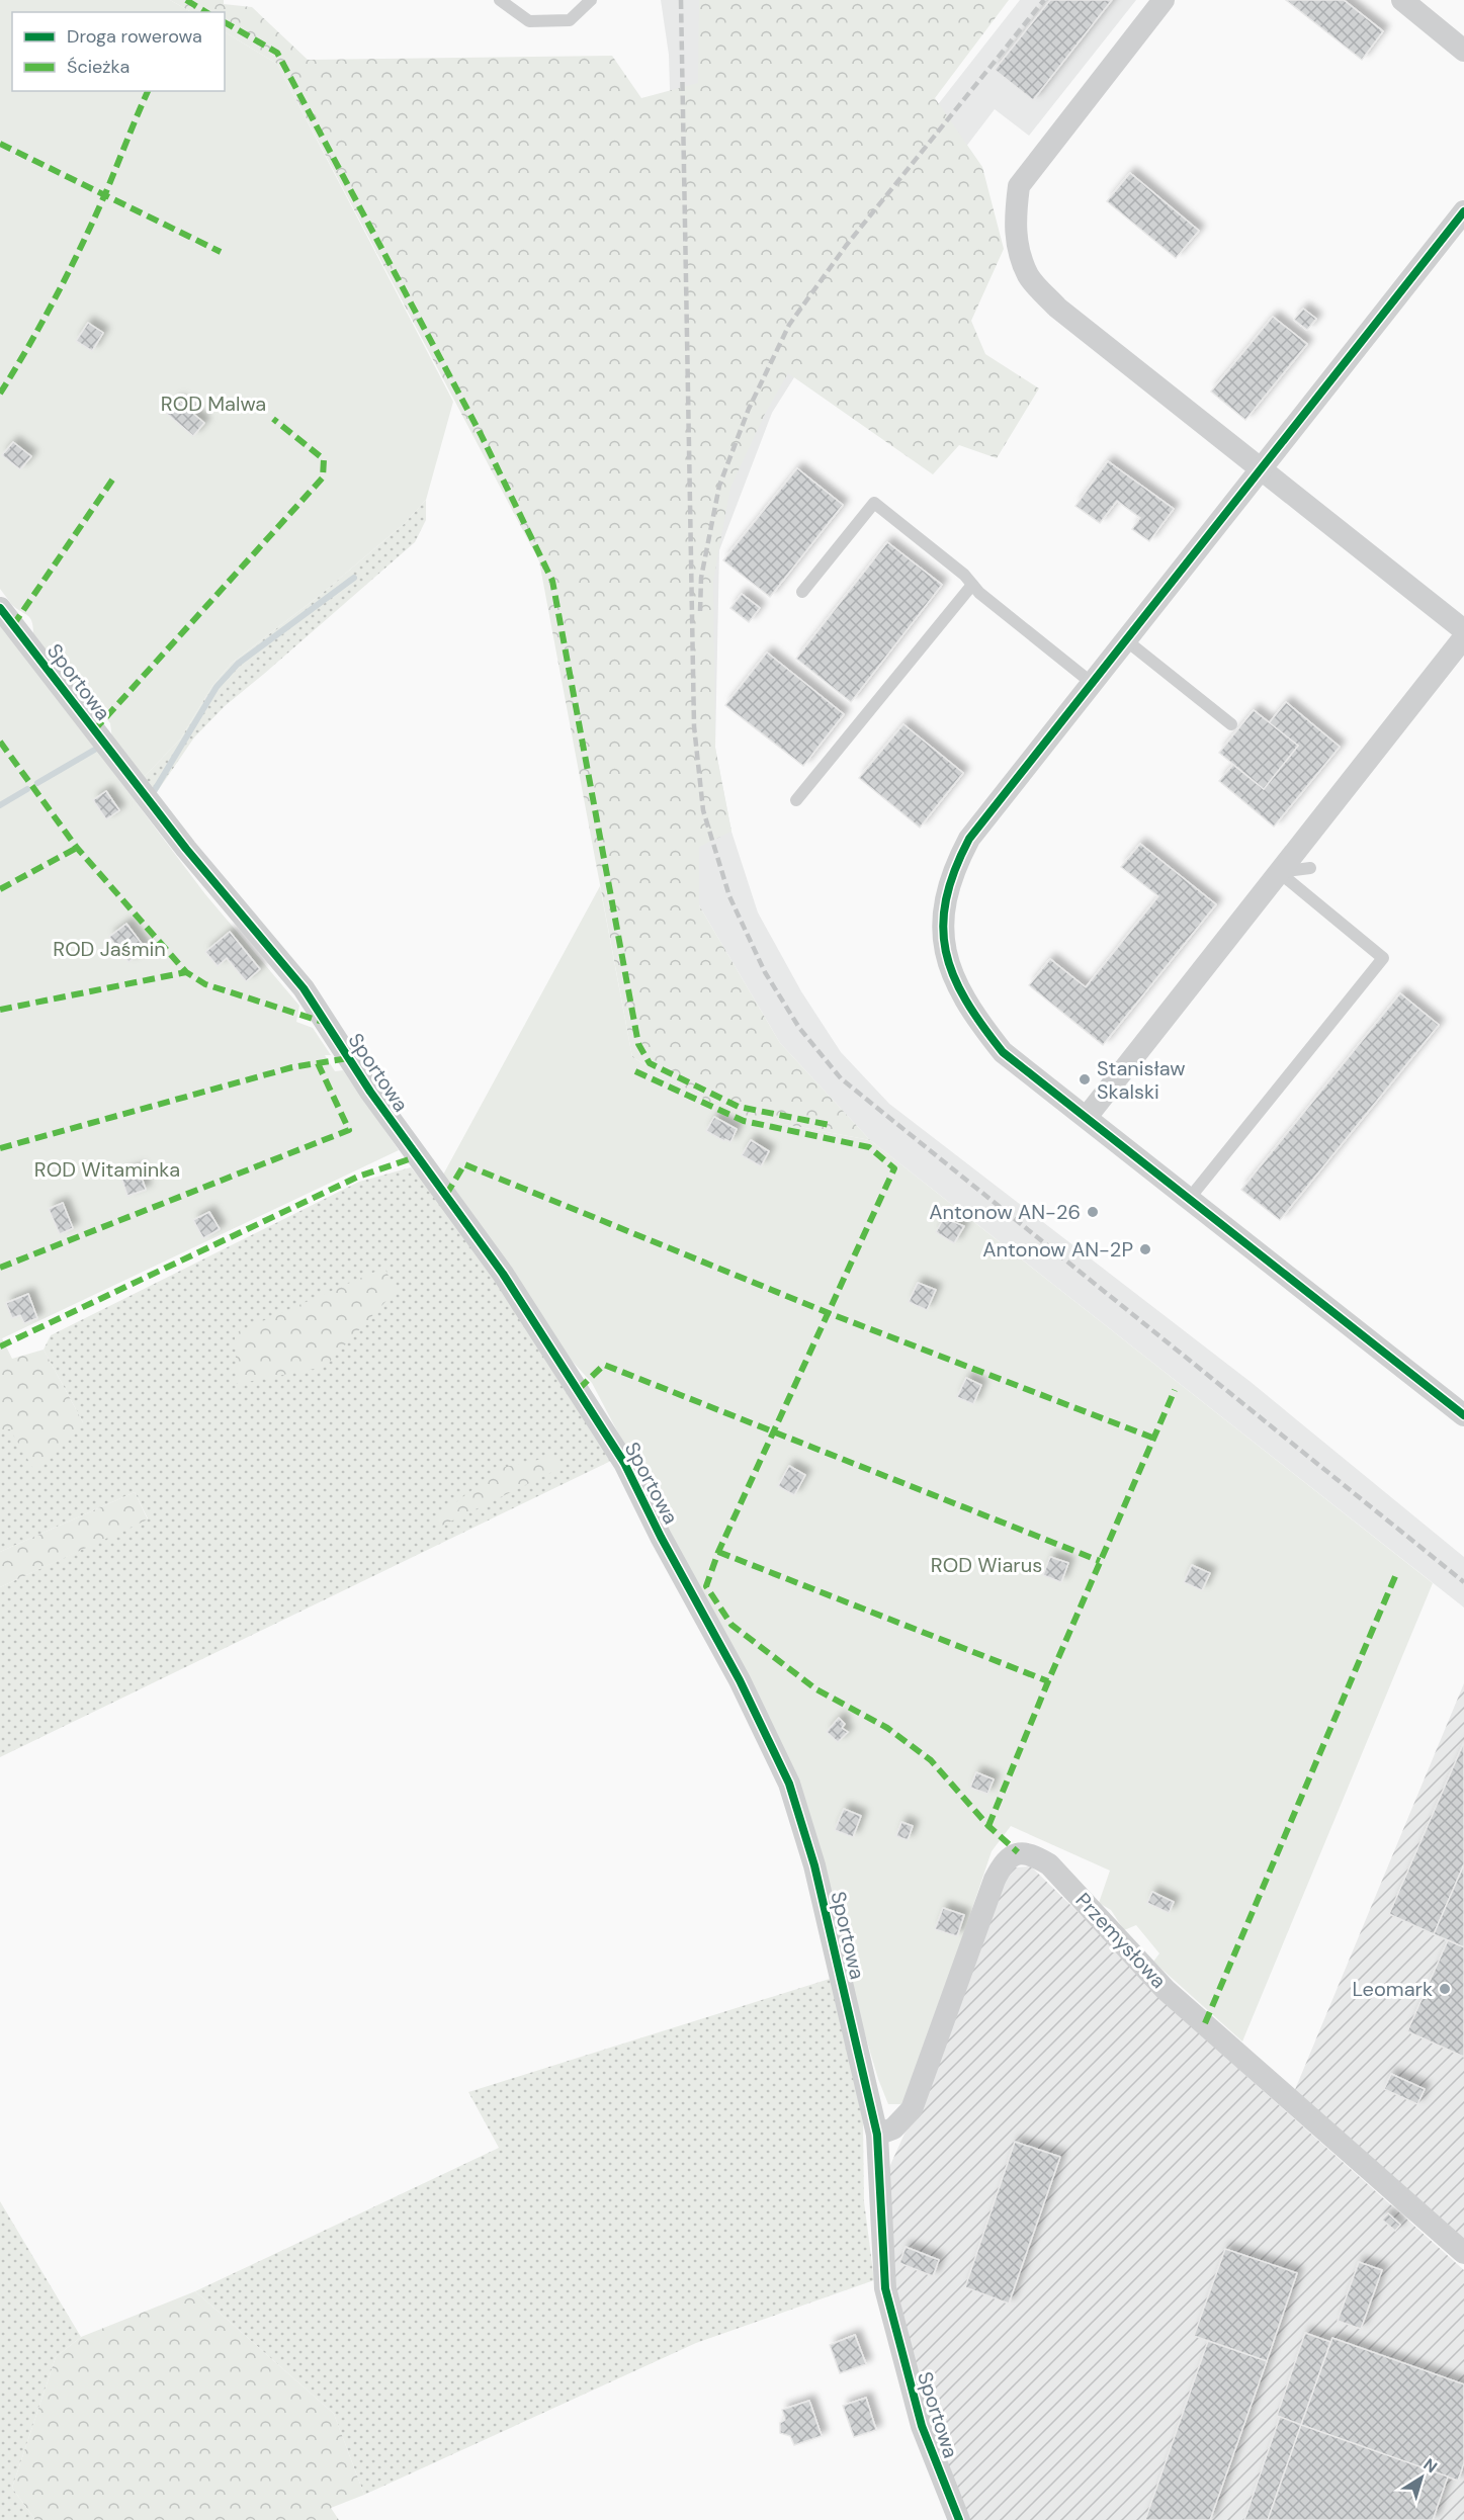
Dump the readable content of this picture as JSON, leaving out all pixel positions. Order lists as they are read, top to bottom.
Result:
{
  "streets": {
    "street": ["Sportowa", "Przemysłowa"]
  },
  "crossings": [
    ["Sportowa", "Przemysłowa"]
  ],
  "parks": [
    "ROD Malwa",
    "ROD Jaśmin",
    "ROD Witaminka",
    "ROD Wiarus"
  ],
  "places": [
    "Stanisław Skalski",
    "Antonow AN-26",
    "Antonow AN-2P",
    "Leomark"
  ],
  "legend": ["Droga rowerowa", "Ścieżka"],
  "north": "top right"
}
